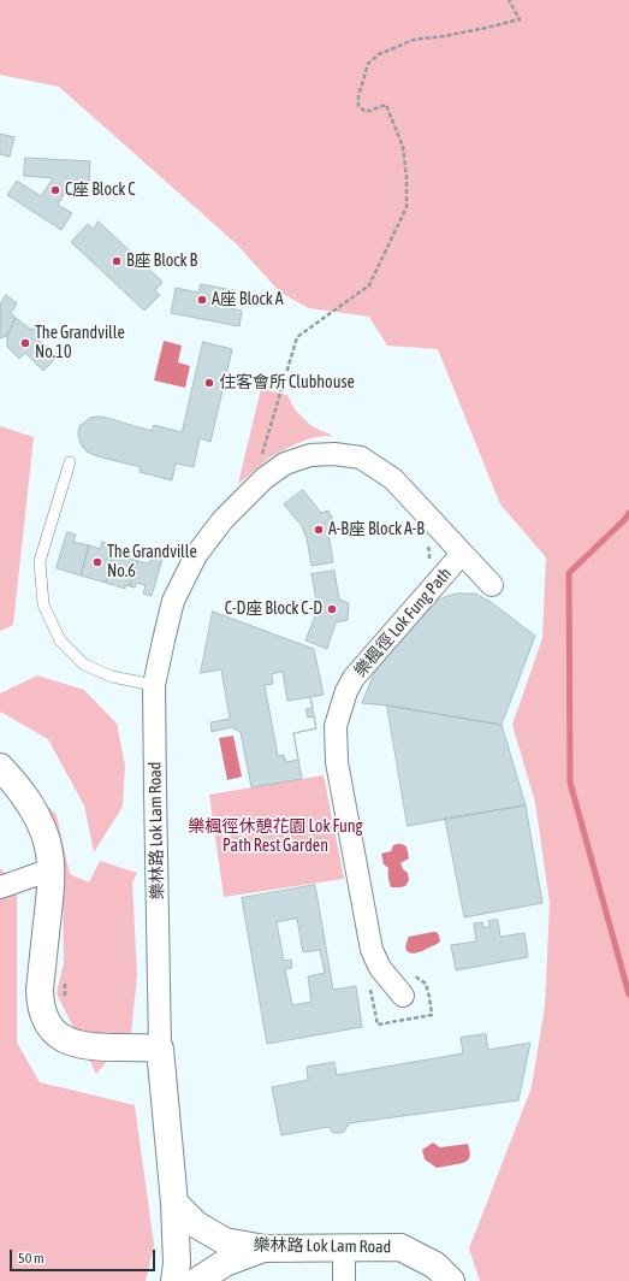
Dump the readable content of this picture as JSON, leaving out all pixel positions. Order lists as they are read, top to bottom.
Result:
{
  "streets": {
    "street": ["樂楓徑 Lok Fung Path", "樂林路 Lok Lam Road"]
  },
  "crossings": [
    ["樂楓徑 Lok Fung Path", "樂林路 Lok Lam Road"]
  ],
  "parks": ["樂楓徑休憩花園 Lok Fung Path Rest Garden"],
  "places": [
    "C座 Block C",
    "B座 Block B",
    "A座 Block A",
    "The Grandville No.10",
    "住客會所 Clubhouse",
    "A-B座 Block A-B",
    "The Grandville No.6",
    "C-D座 Block C-D"
  ],
  "scale_bar": "50 m"
}
